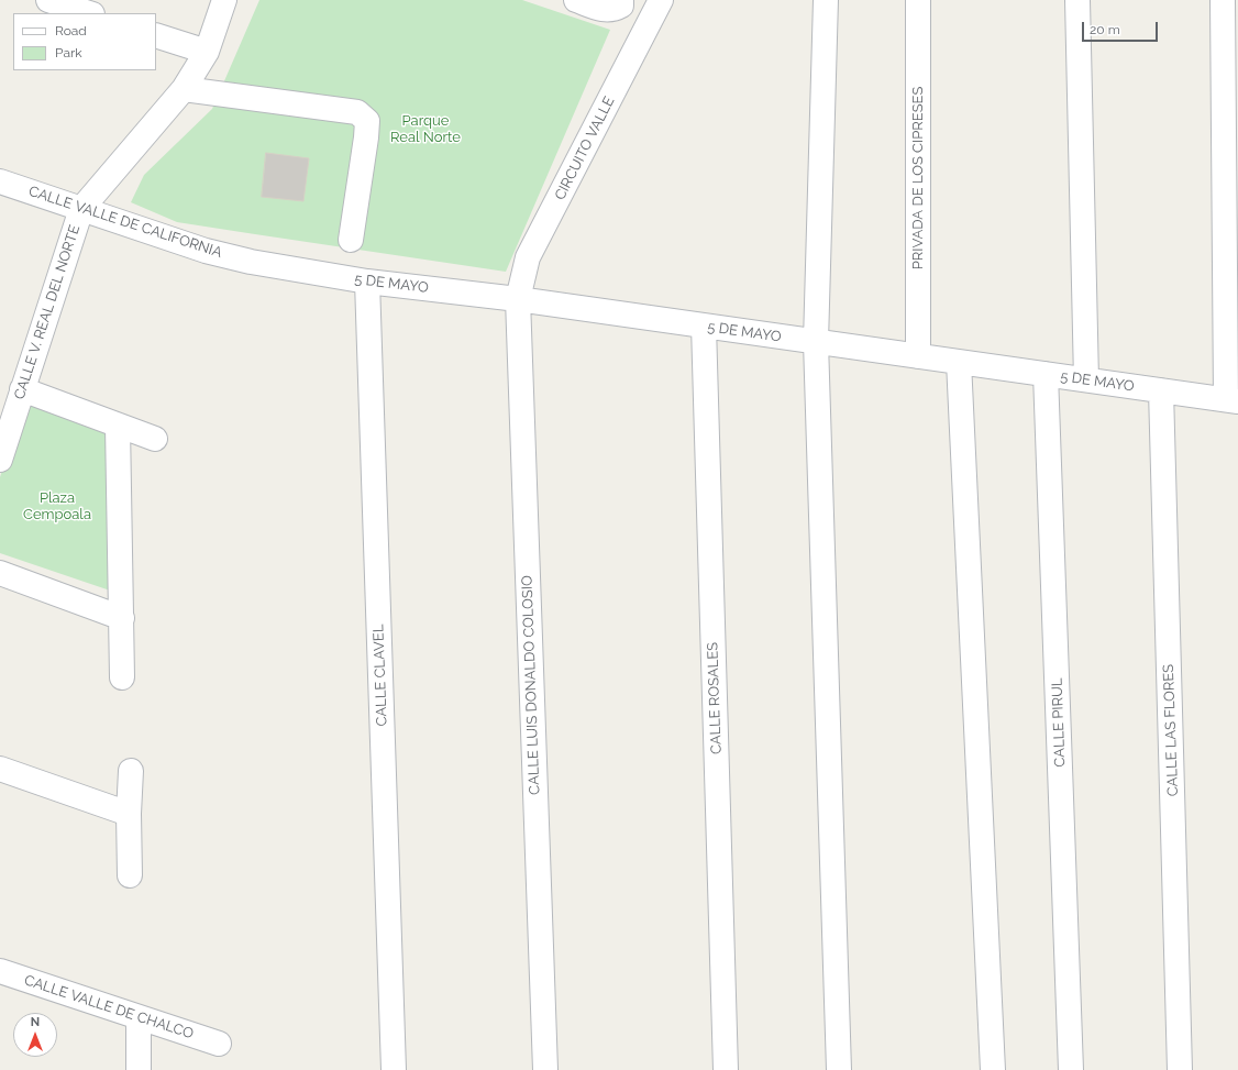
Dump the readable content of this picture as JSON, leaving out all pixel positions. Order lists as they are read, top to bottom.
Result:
{
  "streets": {
    "street": [
      "CIRCUITO VALLE",
      "PRIVADA DE LOS CIPRESES",
      "CALLE VALLE DE CALIFORNIA",
      "5 DE MAYO",
      "CALLE V. REAL DEL NORTE",
      "CALLE CLAVEL",
      "CALLE LUIS DONALDO COLOSIO",
      "CALLE ROSALES",
      "CALLE PIRUL",
      "CALLE LAS FLORES",
      "CALLE VALLE DE CHALCO"
    ]
  },
  "crossings": [
    ["CIRCUITO VALLE", "5 DE MAYO"],
    ["CIRCUITO VALLE", "CALLE LUIS DONALDO COLOSIO"],
    ["PRIVADA DE LOS CIPRESES", "5 DE MAYO"],
    ["CALLE VALLE DE CALIFORNIA", "5 DE MAYO"],
    ["CALLE VALLE DE CALIFORNIA", "CALLE V. REAL DEL NORTE"],
    ["5 DE MAYO", "CALLE CLAVEL"],
    ["5 DE MAYO", "CALLE LUIS DONALDO COLOSIO"],
    ["5 DE MAYO", "CALLE ROSALES"],
    ["5 DE MAYO", "CALLE PIRUL"],
    ["5 DE MAYO", "CALLE LAS FLORES"]
  ],
  "parks": ["Parque Real Norte", "Plaza Cempoala"],
  "legend": ["Road", "Park"],
  "scale_bar": "20 m",
  "north": "top"
}
